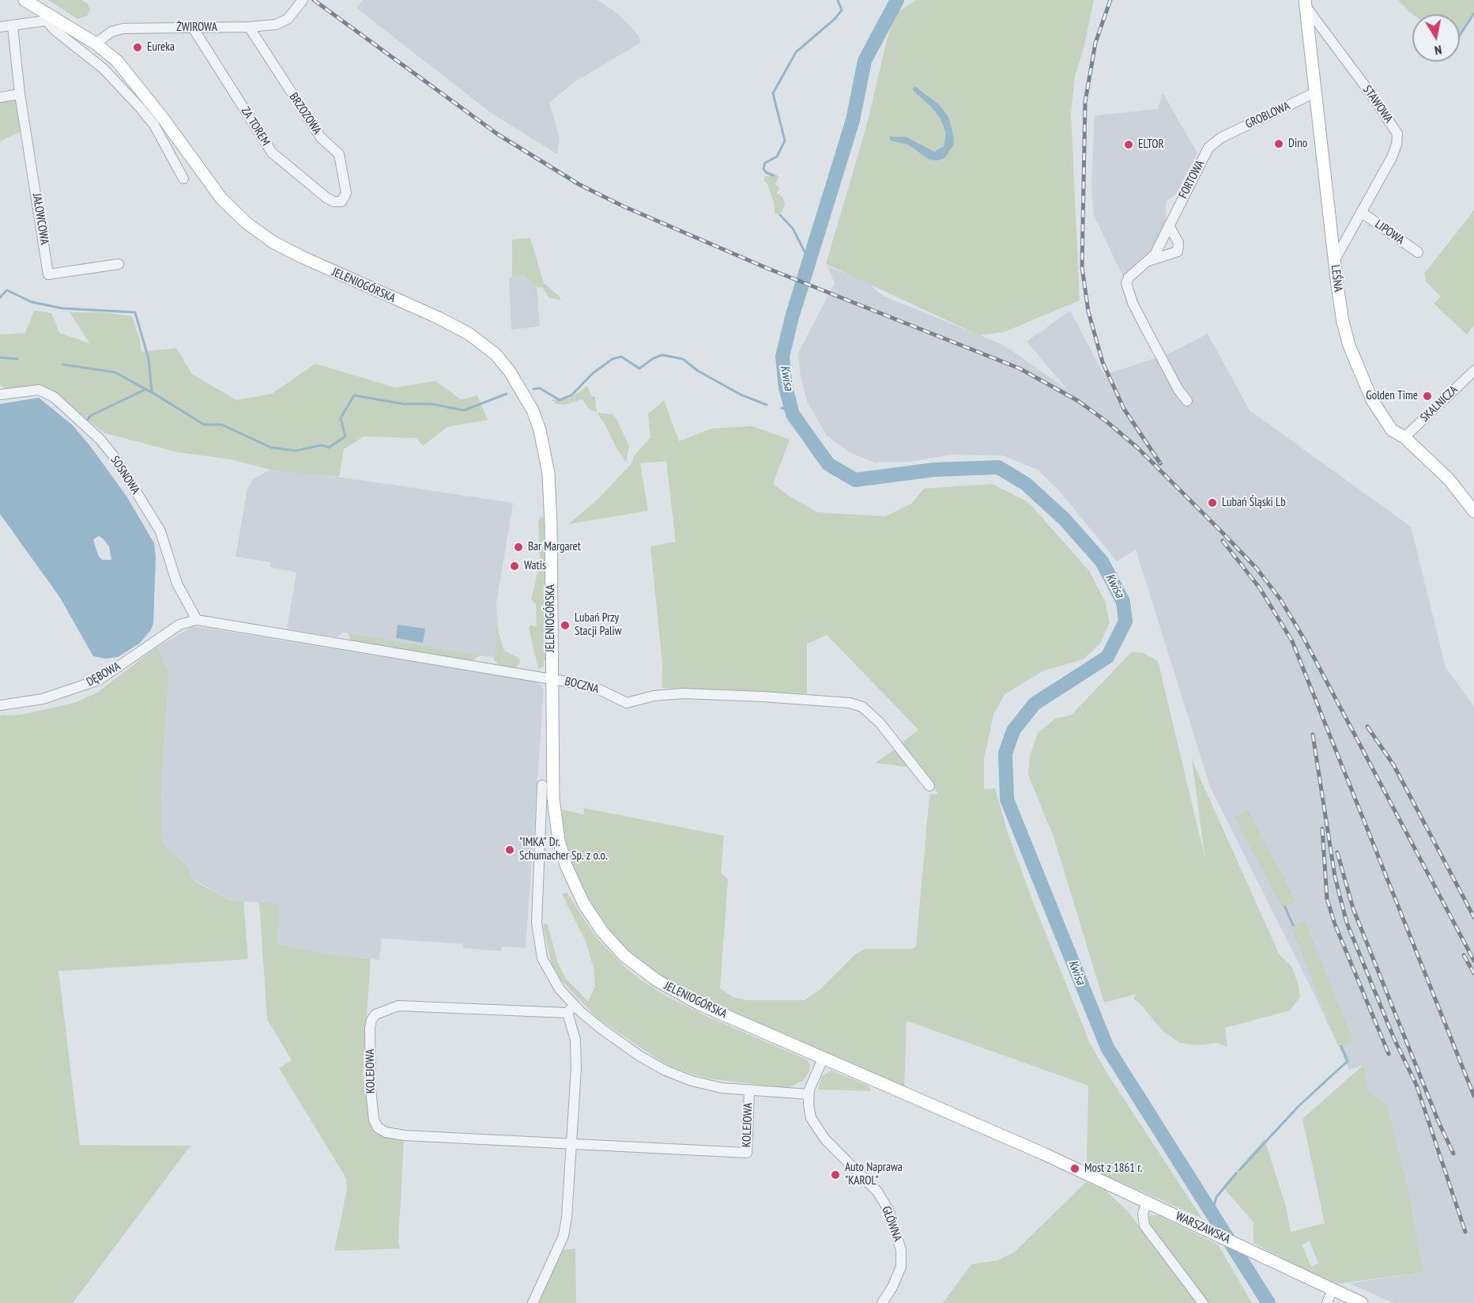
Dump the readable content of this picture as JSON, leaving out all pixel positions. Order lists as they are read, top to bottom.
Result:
{
  "streets": {
    "main road": ["LEŚNA", "JELENIOGÓRSKA", "WARSZAWSKA"],
    "street": [
      "ŻWIROWA",
      "STAWOWA",
      "BRZOZOWA",
      "GROBLOWA",
      "ZA TOREM",
      "FORTOWA",
      "JAŁOWCOWA",
      "LIPOWA",
      "SKALNICZA",
      "SOSNOWA",
      "DĘBOWA",
      "BOCZNA",
      "KOLEJOWA",
      "GŁÓWNA"
    ]
  },
  "crossings": [
    ["ŻWIROWA", "BRZOZOWA"],
    ["ŻWIROWA", "ZA TOREM"],
    ["ŻWIROWA", "JELENIOGÓRSKA"],
    ["STAWOWA", "LIPOWA"],
    ["STAWOWA", "LEŚNA"],
    ["BRZOZOWA", "ZA TOREM"],
    ["GROBLOWA", "FORTOWA"],
    ["GROBLOWA", "LEŚNA"],
    ["LEŚNA", "SKALNICZA"],
    ["JELENIOGÓRSKA", "BOCZNA"],
    ["JELENIOGÓRSKA", "GŁÓWNA"],
    ["JELENIOGÓRSKA", "WARSZAWSKA"],
    ["SOSNOWA", "DĘBOWA"],
    ["SOSNOWA", "BOCZNA"],
    ["DĘBOWA", "BOCZNA"]
  ],
  "water": ["Kwisa"],
  "places": [
    "Eureka",
    "Dino",
    "ELTOR",
    "Golden Time",
    "Lubań Śląski Lb",
    "Bar Margaret",
    "Watis",
    "Lubań Przy Stacji Paliw",
    "\"IMKA\" Dr. Schumacher Sp. z o.o.",
    "Most z 1861 r.",
    "Auto Naprawa \"KAROL\""
  ],
  "north": "bottom"
}
